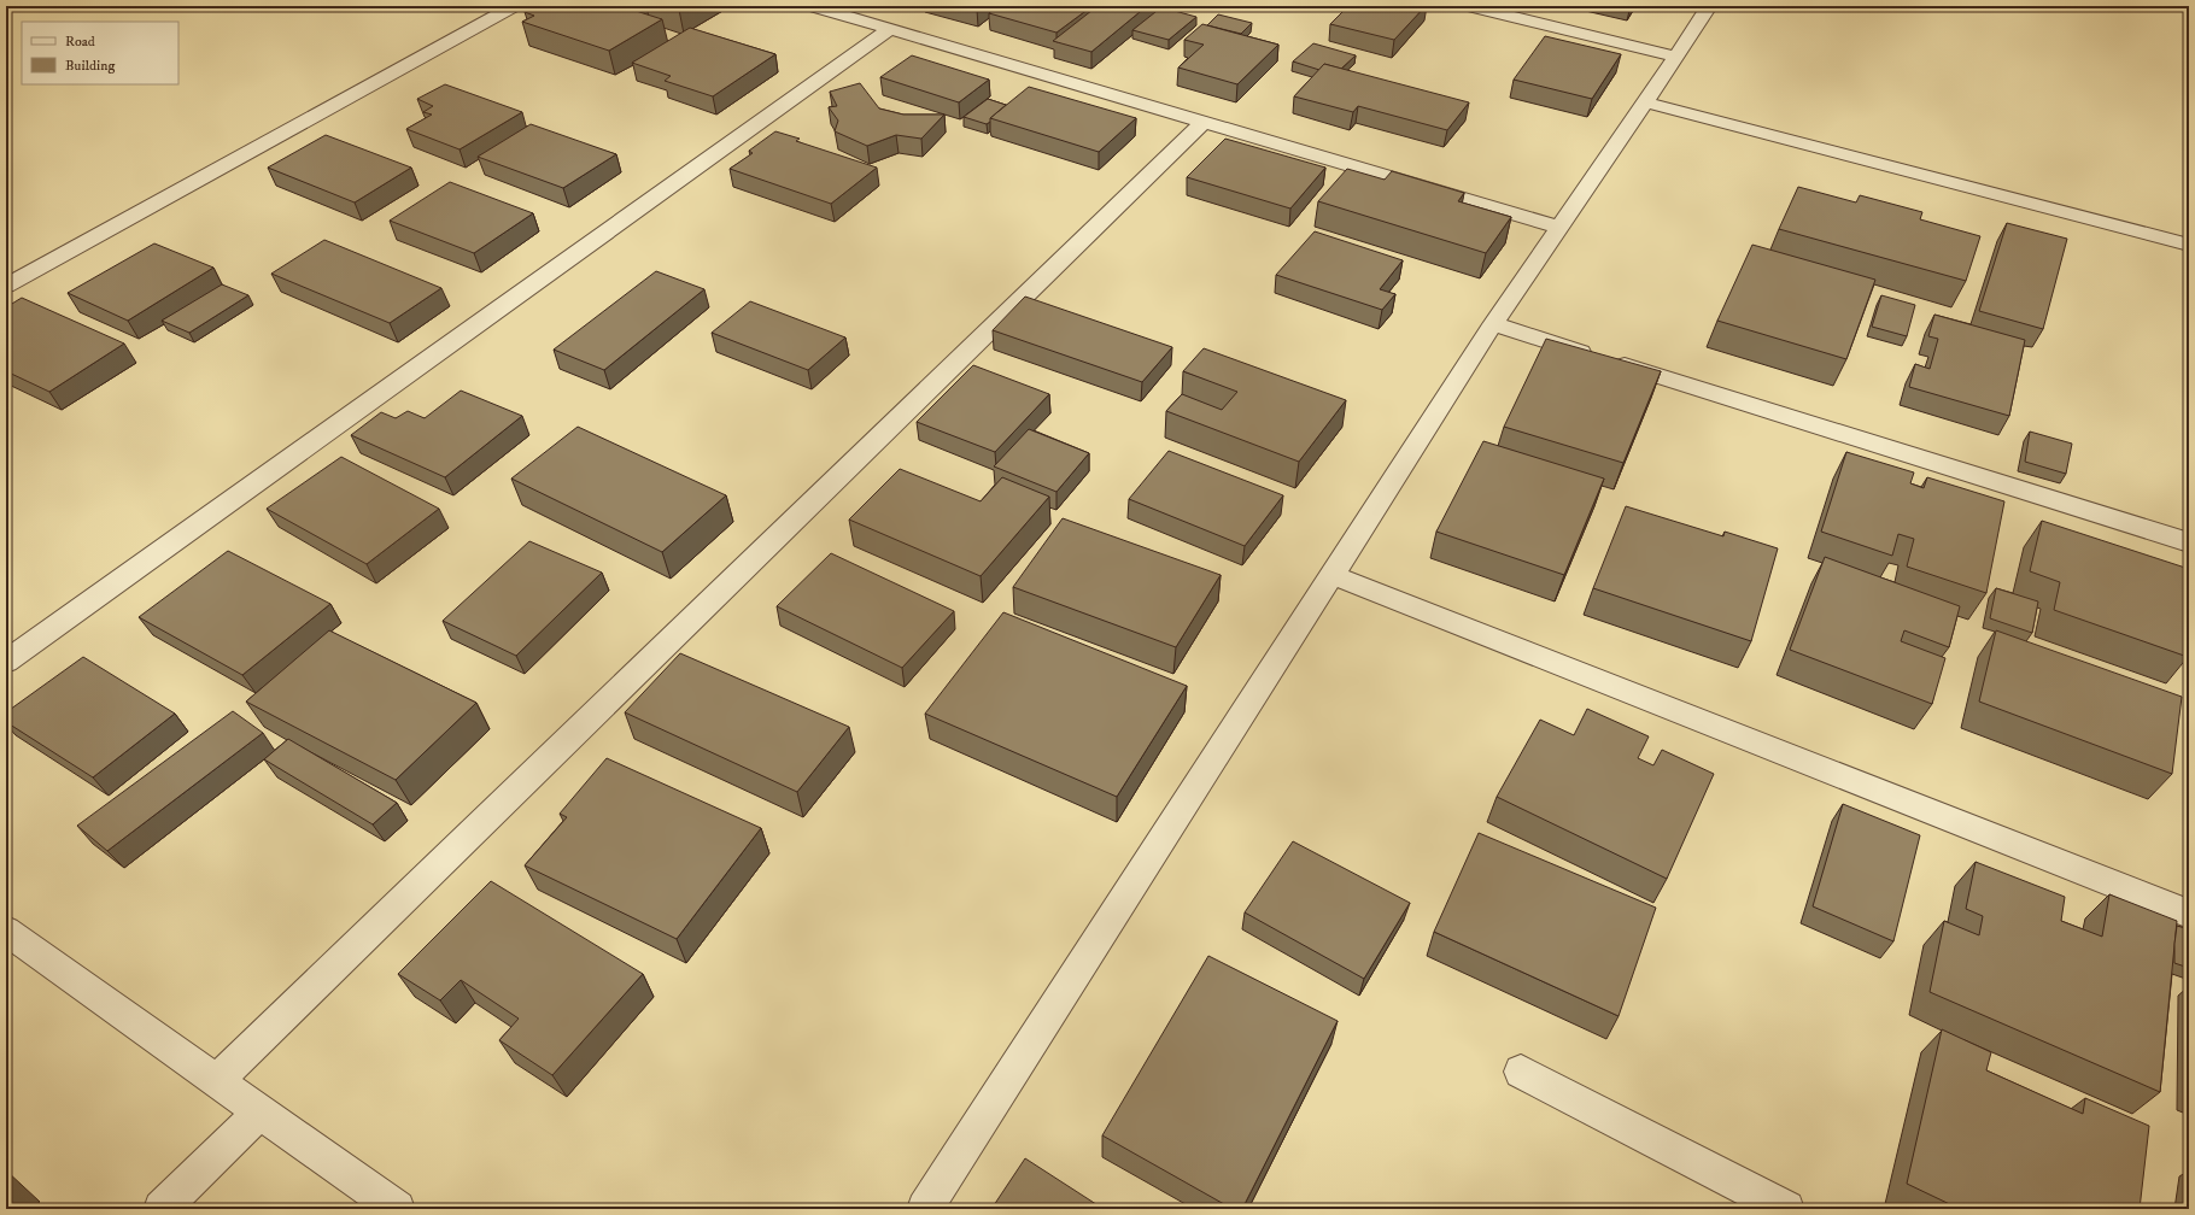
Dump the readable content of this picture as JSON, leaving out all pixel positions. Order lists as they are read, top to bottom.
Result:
{
  "legend": ["Road", "Building"]
}
